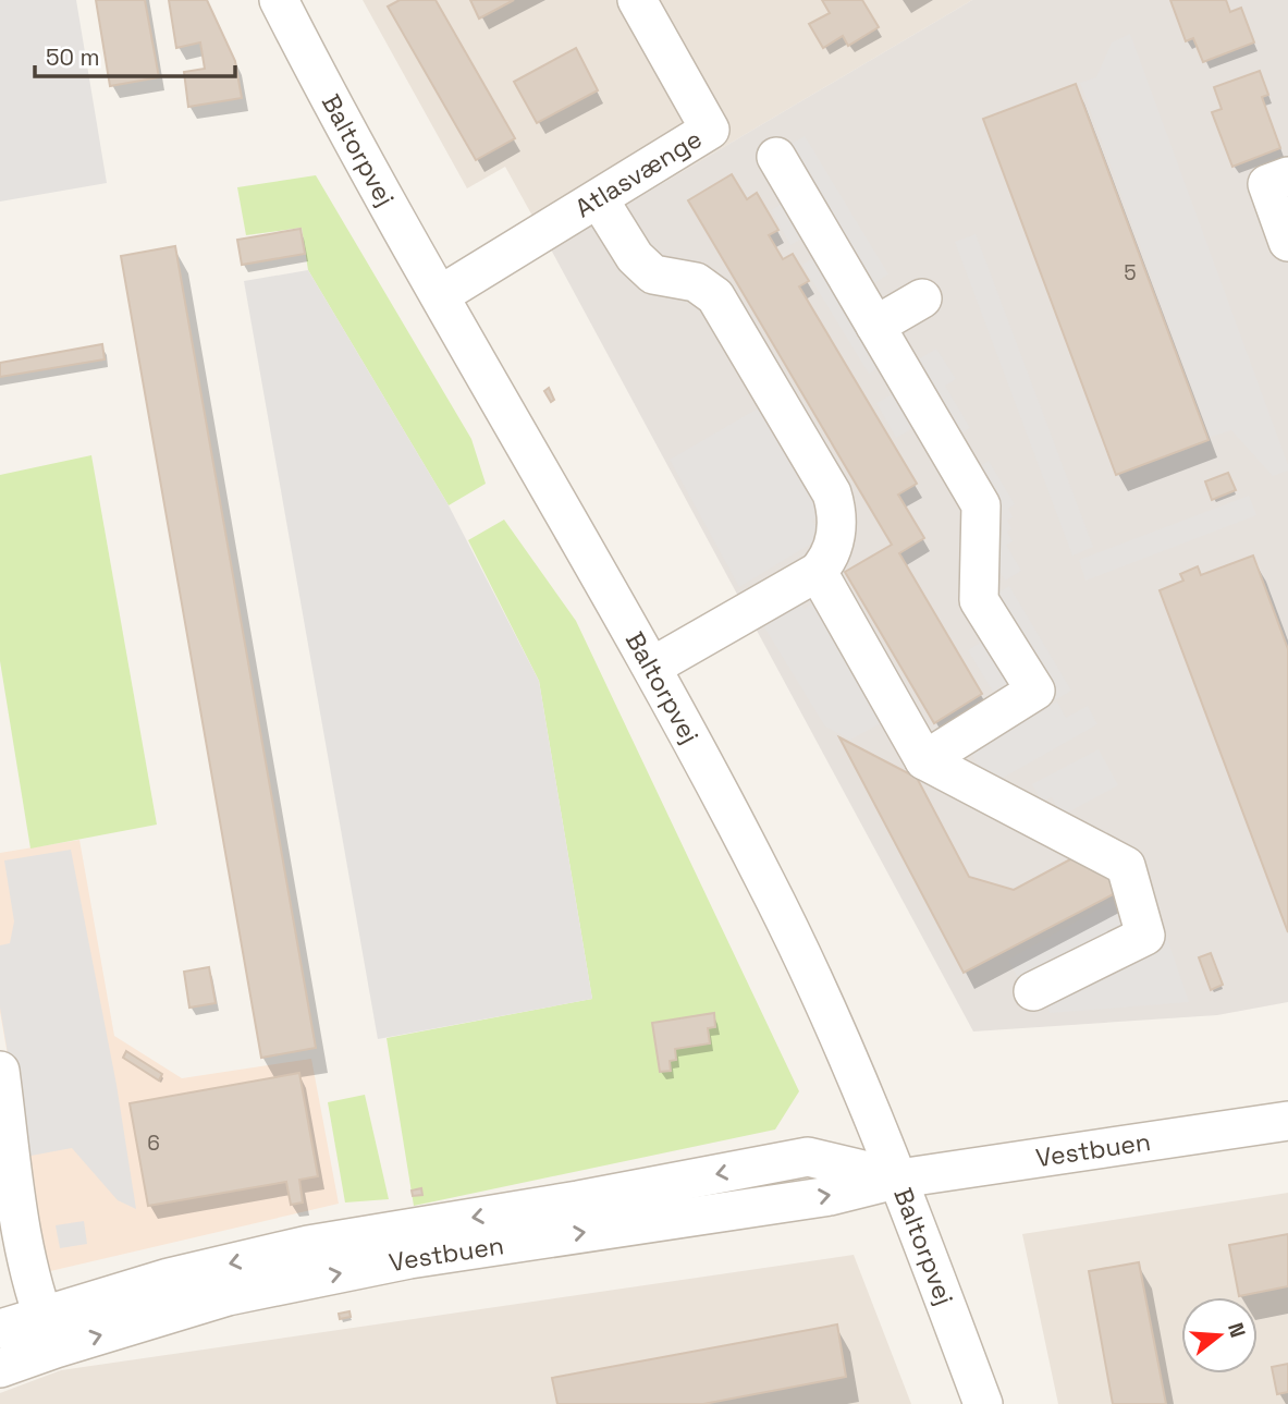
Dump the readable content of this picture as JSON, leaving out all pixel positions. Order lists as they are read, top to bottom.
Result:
{
  "streets": {
    "street": ["Baltorpvej", "Atlasvænge", "Vestbuen"]
  },
  "crossings": [
    ["Baltorpvej", "Atlasvænge"],
    ["Baltorpvej", "Vestbuen"]
  ],
  "house_numbers": ["5", "6"],
  "scale_bar": "50 m",
  "north": "right"
}
